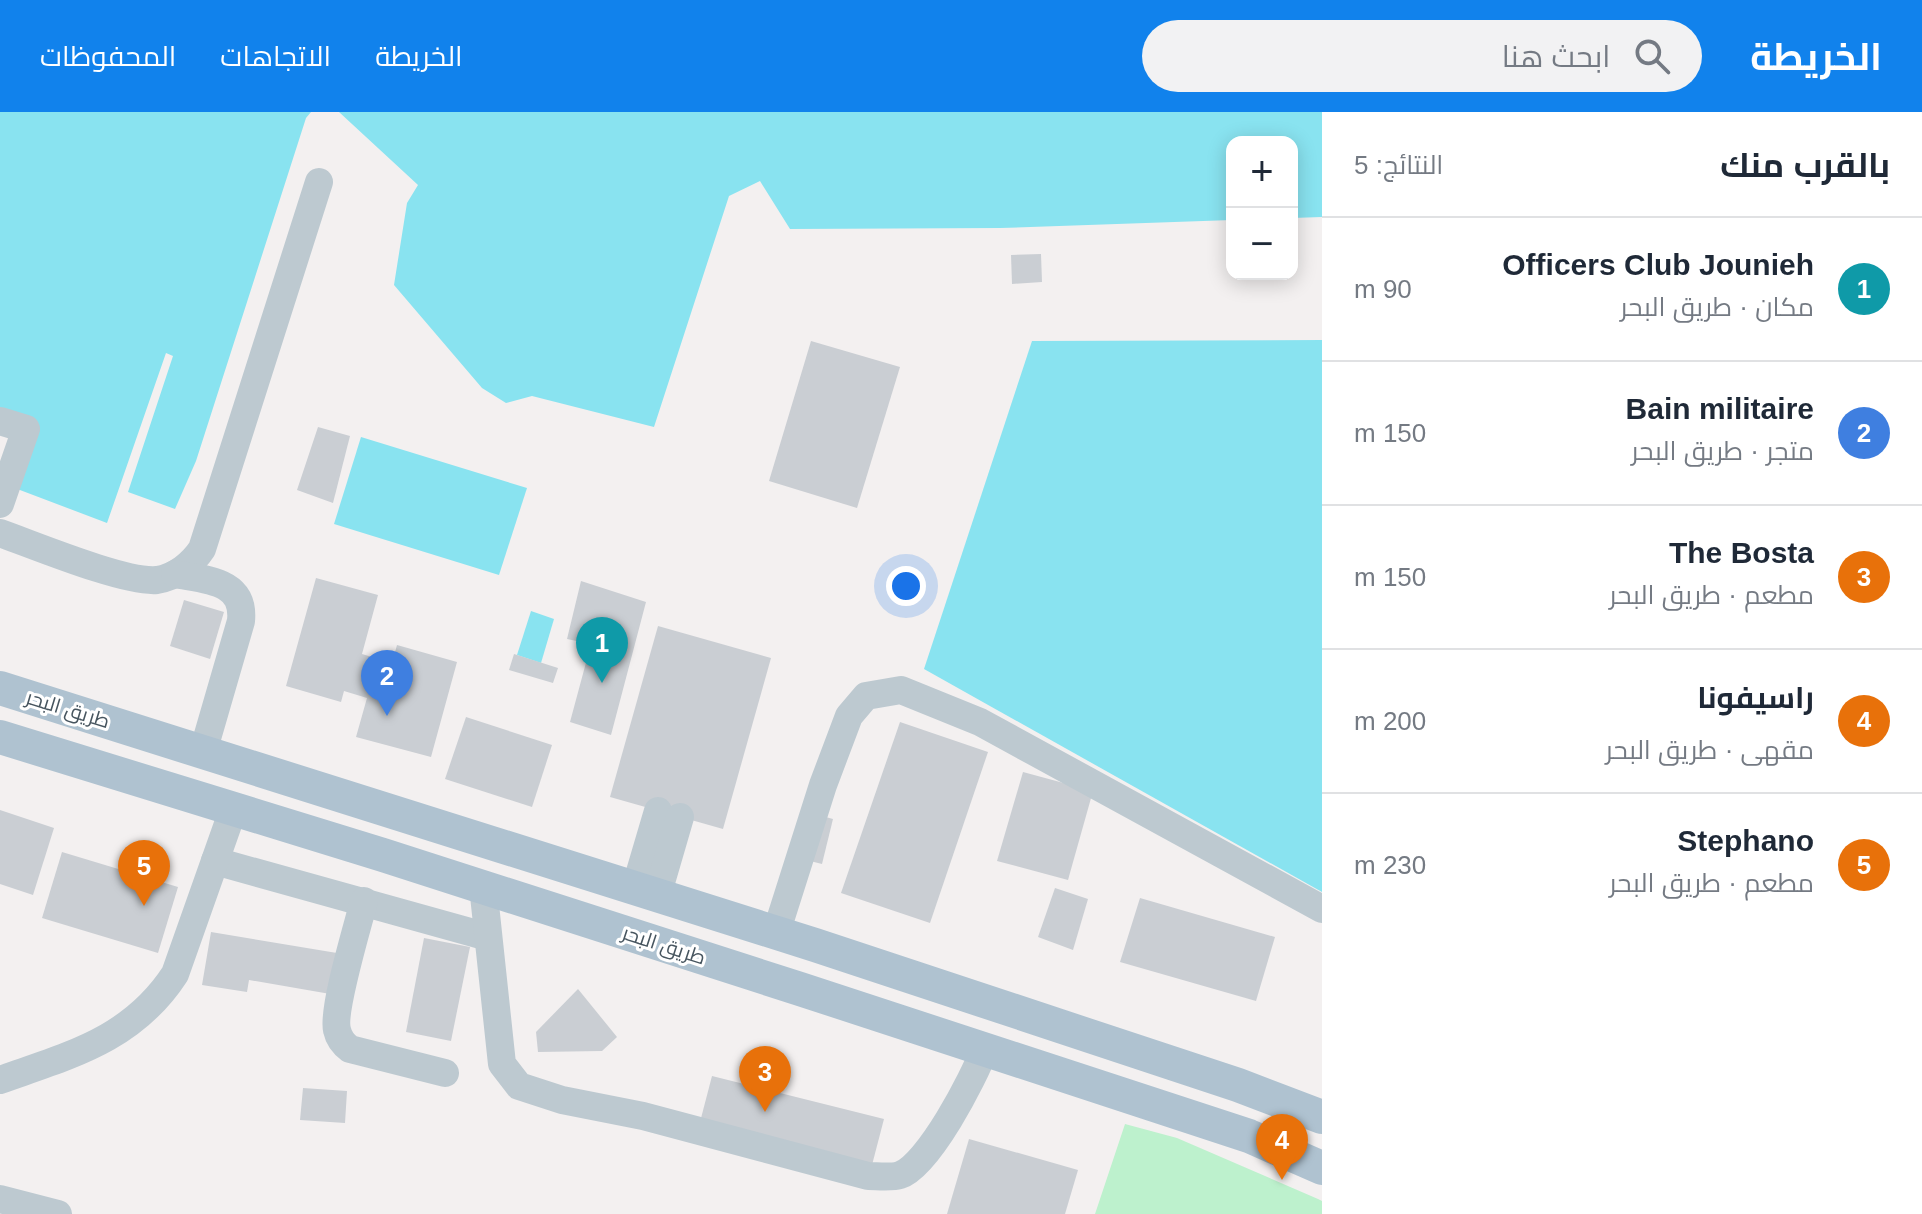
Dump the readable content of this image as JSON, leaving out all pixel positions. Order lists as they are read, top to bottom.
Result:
{
  "streets": {
    "main road": ["طريق البحر"]
  },
  "page": {
    "header": "الخريطة",
    "search": "ابحث هنا",
    "nav": ["الخريطة", "الاتجاهات", "المحفوظات"],
    "heading": ["بالقرب منك", "النتائج: 5"],
    "map_buttons": ["+", "−"],
    "list": [
      {
        "mark": "1",
        "name": "Officers Club Jounieh",
        "note": "مكان · طريق البحر",
        "value": "90 m"
      },
      {
        "mark": "2",
        "name": "Bain militaire",
        "note": "متجر · طريق البحر",
        "value": "150 m"
      },
      {
        "mark": "3",
        "name": "The Bosta",
        "note": "مطعم · طريق البحر",
        "value": "150 m"
      },
      {
        "mark": "4",
        "name": "راسيفونا",
        "note": "مقهى · طريق البحر",
        "value": "200 m"
      },
      {
        "mark": "5",
        "name": "Stephano",
        "note": "مطعم · طريق البحر",
        "value": "230 m"
      }
    ],
    "pins": [
      "1",
      "2",
      "5",
      "3",
      "4"
    ]
  }
}
